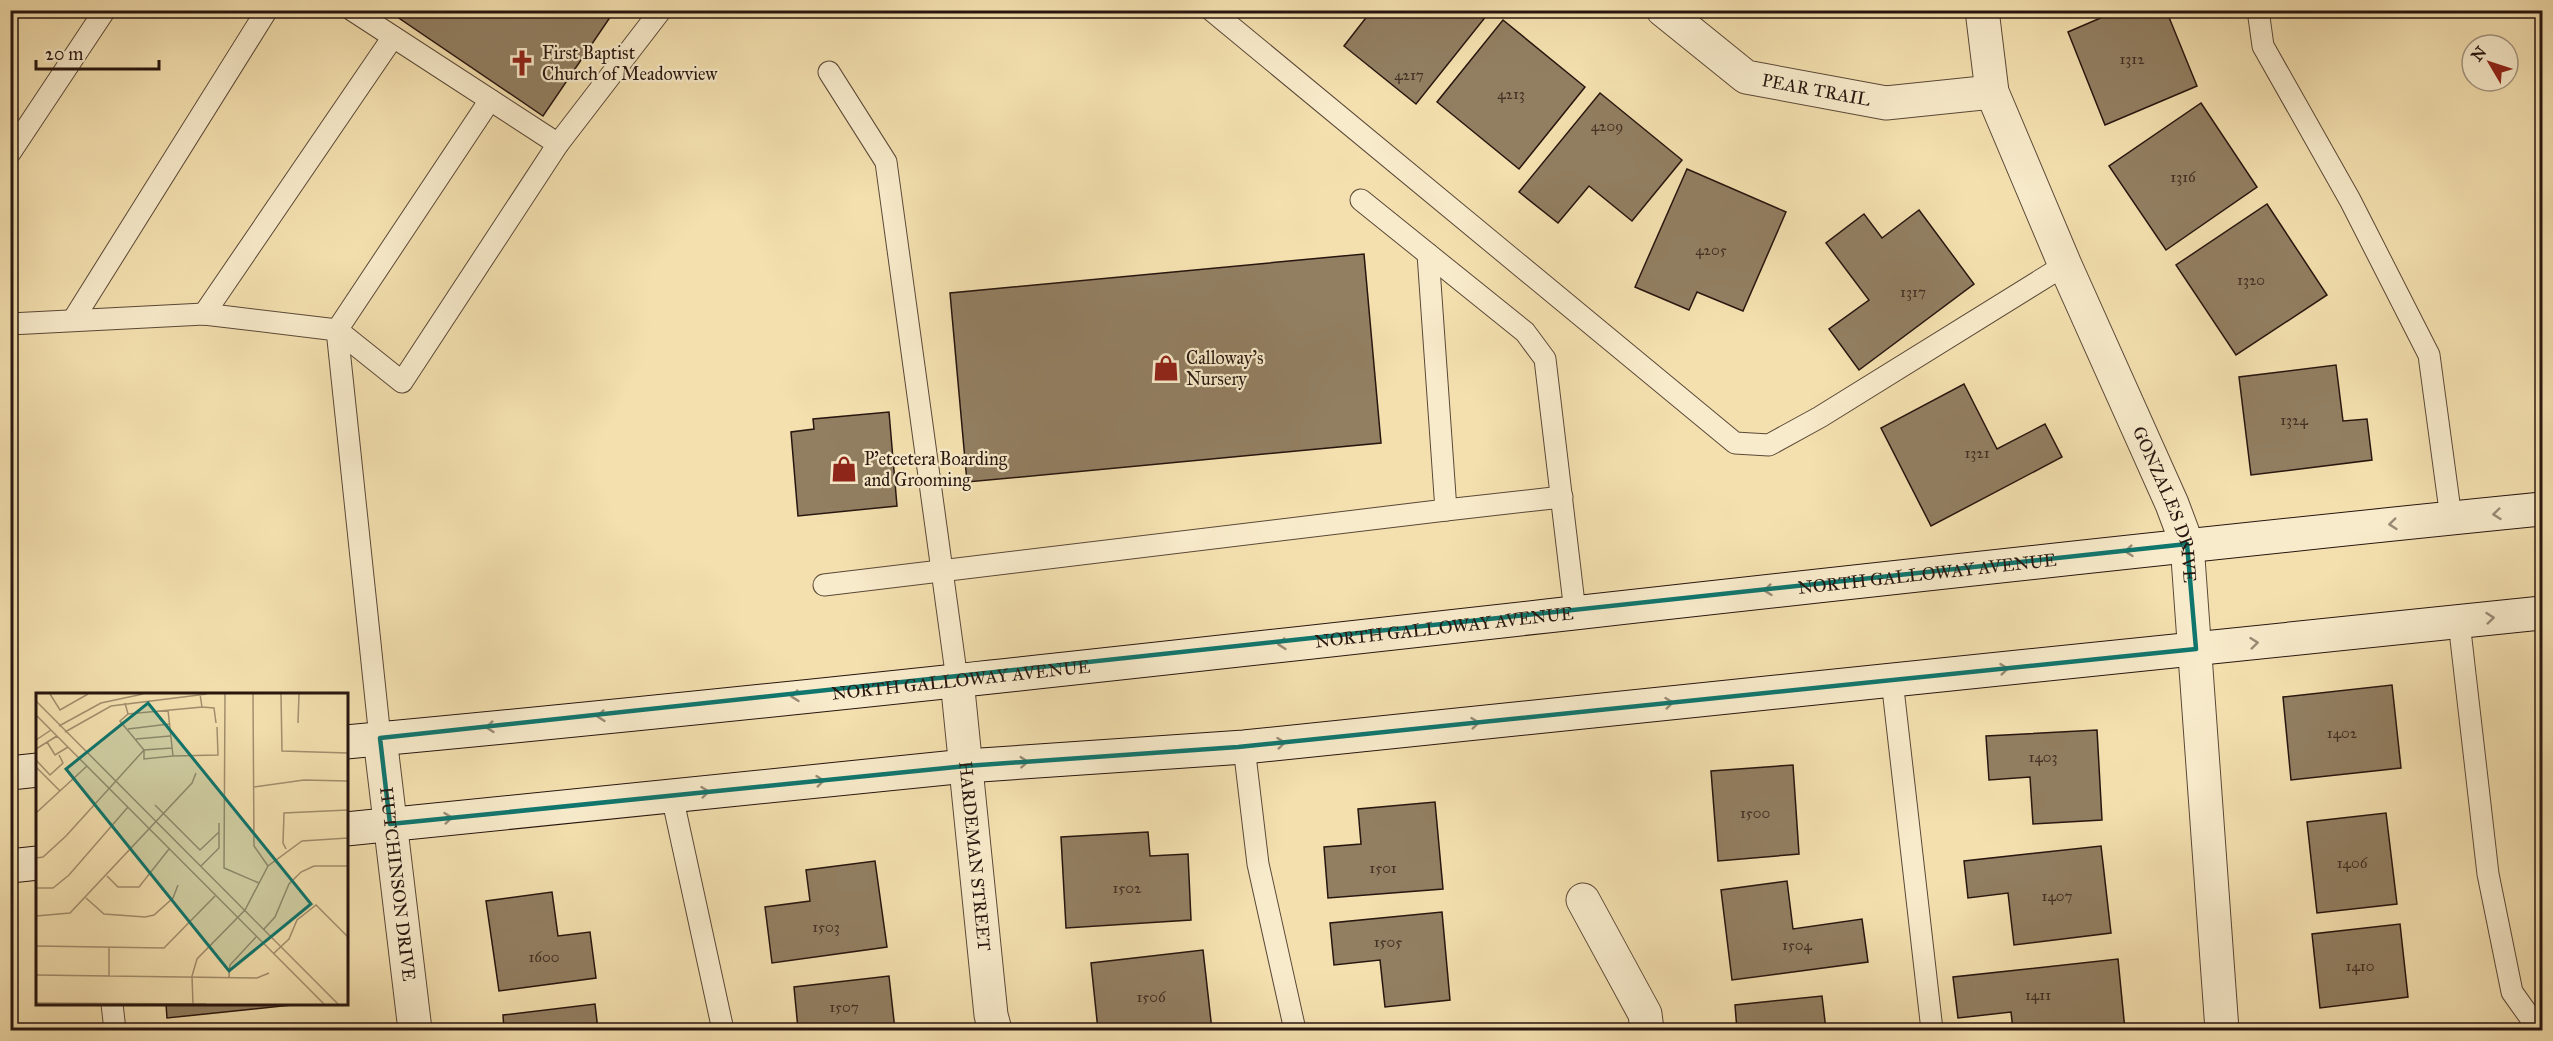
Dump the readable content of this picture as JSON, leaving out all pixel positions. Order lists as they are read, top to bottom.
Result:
{
  "streets": {
    "main road": [
      "PEAR TRAIL",
      "GONZALES DRIVE",
      "NORTH GALLOWAY AVENUE",
      "HARDEMAN STREET",
      "HUTCHINSON DRIVE"
    ]
  },
  "crossings": [
    ["PEAR TRAIL", "GONZALES DRIVE"],
    ["GONZALES DRIVE", "NORTH GALLOWAY AVENUE"],
    ["NORTH GALLOWAY AVENUE", "HARDEMAN STREET"],
    ["NORTH GALLOWAY AVENUE", "HUTCHINSON DRIVE"]
  ],
  "places": {
    "church": ["First Baptist Church of Meadowview"],
    "shop": ["Calloway's Nursery", "P'etcetera Boarding and Grooming"]
  },
  "house_numbers": [
    "1312",
    "4217",
    "4213",
    "4209",
    "1316",
    "4205",
    "1320",
    "1317",
    "1324",
    "1321",
    "1402",
    "1403",
    "1500",
    "1406",
    "1501",
    "1502",
    "1407",
    "1503",
    "1505",
    "1504",
    "1600",
    "1410",
    "1411",
    "1506",
    "1507"
  ],
  "scale_bar": "20 m",
  "north": "top left"
}
